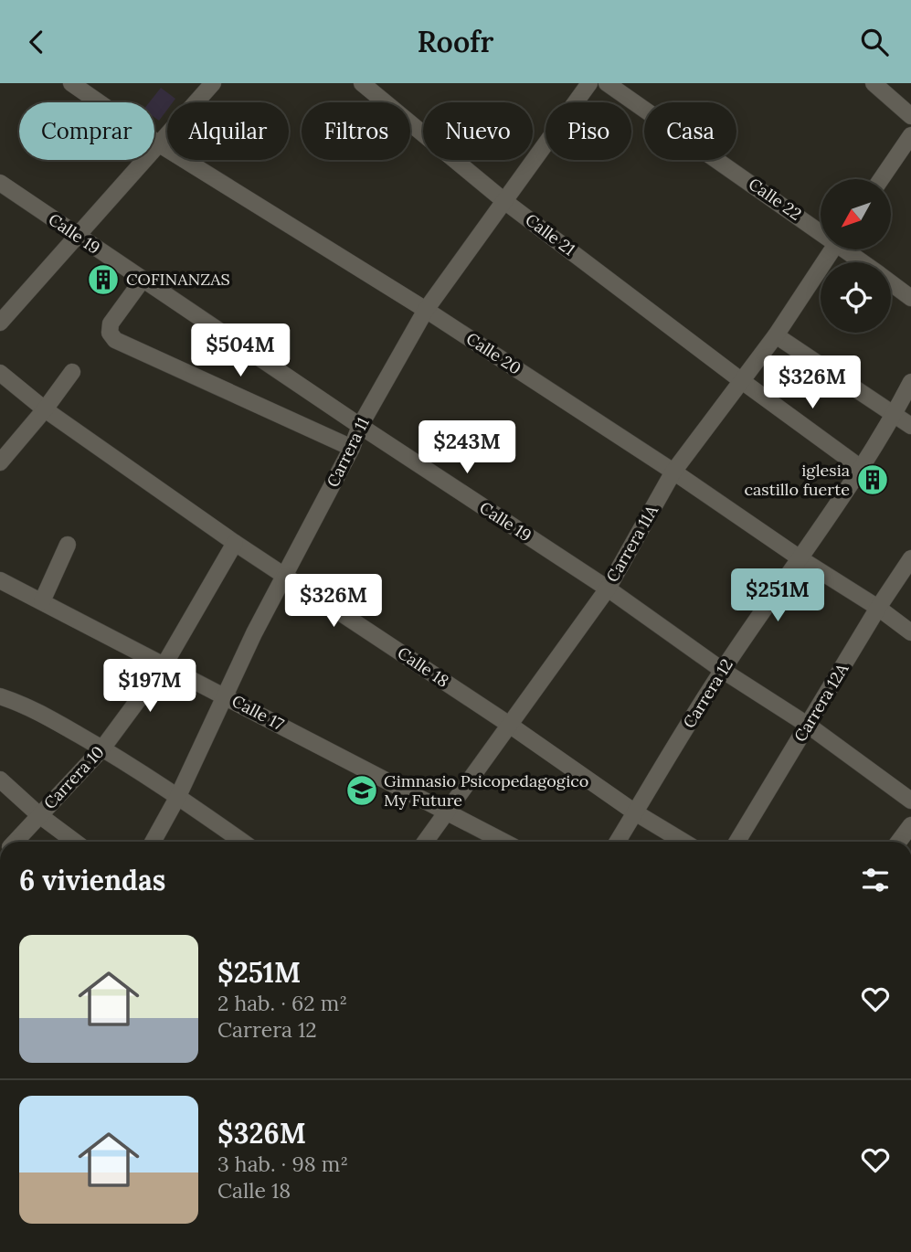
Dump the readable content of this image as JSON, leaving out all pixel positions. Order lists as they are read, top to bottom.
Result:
{
  "streets": {
    "street": [
      "Calle 22",
      "Calle 19",
      "Calle 21",
      "Calle 20",
      "Carrera 11",
      "Carrera 11A",
      "Calle 18",
      "Carrera 12",
      "Carrera 12A",
      "Calle 17",
      "Carrera 10"
    ]
  },
  "crossings": [
    ["Calle 19", "Carrera 11"],
    ["Calle 19", "Carrera 11A"],
    ["Calle 19", "Carrera 12"],
    ["Calle 19", "Carrera 12A"],
    ["Calle 21", "Carrera 11"],
    ["Calle 21", "Carrera 11A"],
    ["Calle 21", "Carrera 12"],
    ["Calle 20", "Carrera 11"],
    ["Calle 20", "Carrera 11A"],
    ["Calle 20", "Carrera 12"],
    ["Calle 20", "Carrera 12A"],
    ["Carrera 11", "Calle 18"],
    ["Carrera 11", "Calle 17"],
    ["Carrera 11A", "Calle 18"],
    ["Carrera 11A", "Calle 17"],
    ["Calle 18", "Carrera 12"],
    ["Calle 18", "Carrera 10"],
    ["Calle 17", "Carrera 10"]
  ],
  "places": {
    "building": ["COFINANZAS", "iglesia castillo fuerte"],
    "school or university": ["Gimnasio Psicopedagogico My Future"]
  },
  "north": "bottom left",
  "page": {
    "header": "Roofr",
    "chip": [
      "Comprar",
      "Alquilar",
      "Filtros",
      "Nuevo",
      "Piso",
      "Casa"
    ],
    "price": [
      "$504M",
      "$326M",
      "$243M",
      "$251M",
      "$326M",
      "$197M"
    ],
    "heading": "6 viviendas",
    "list": [
      {
        "name": "$251M",
        "note": "2 hab. · 62 m² · Carrera 12"
      },
      {
        "name": "$326M",
        "note": "3 hab. · 98 m² · Calle 18"
      }
    ]
  }
}
